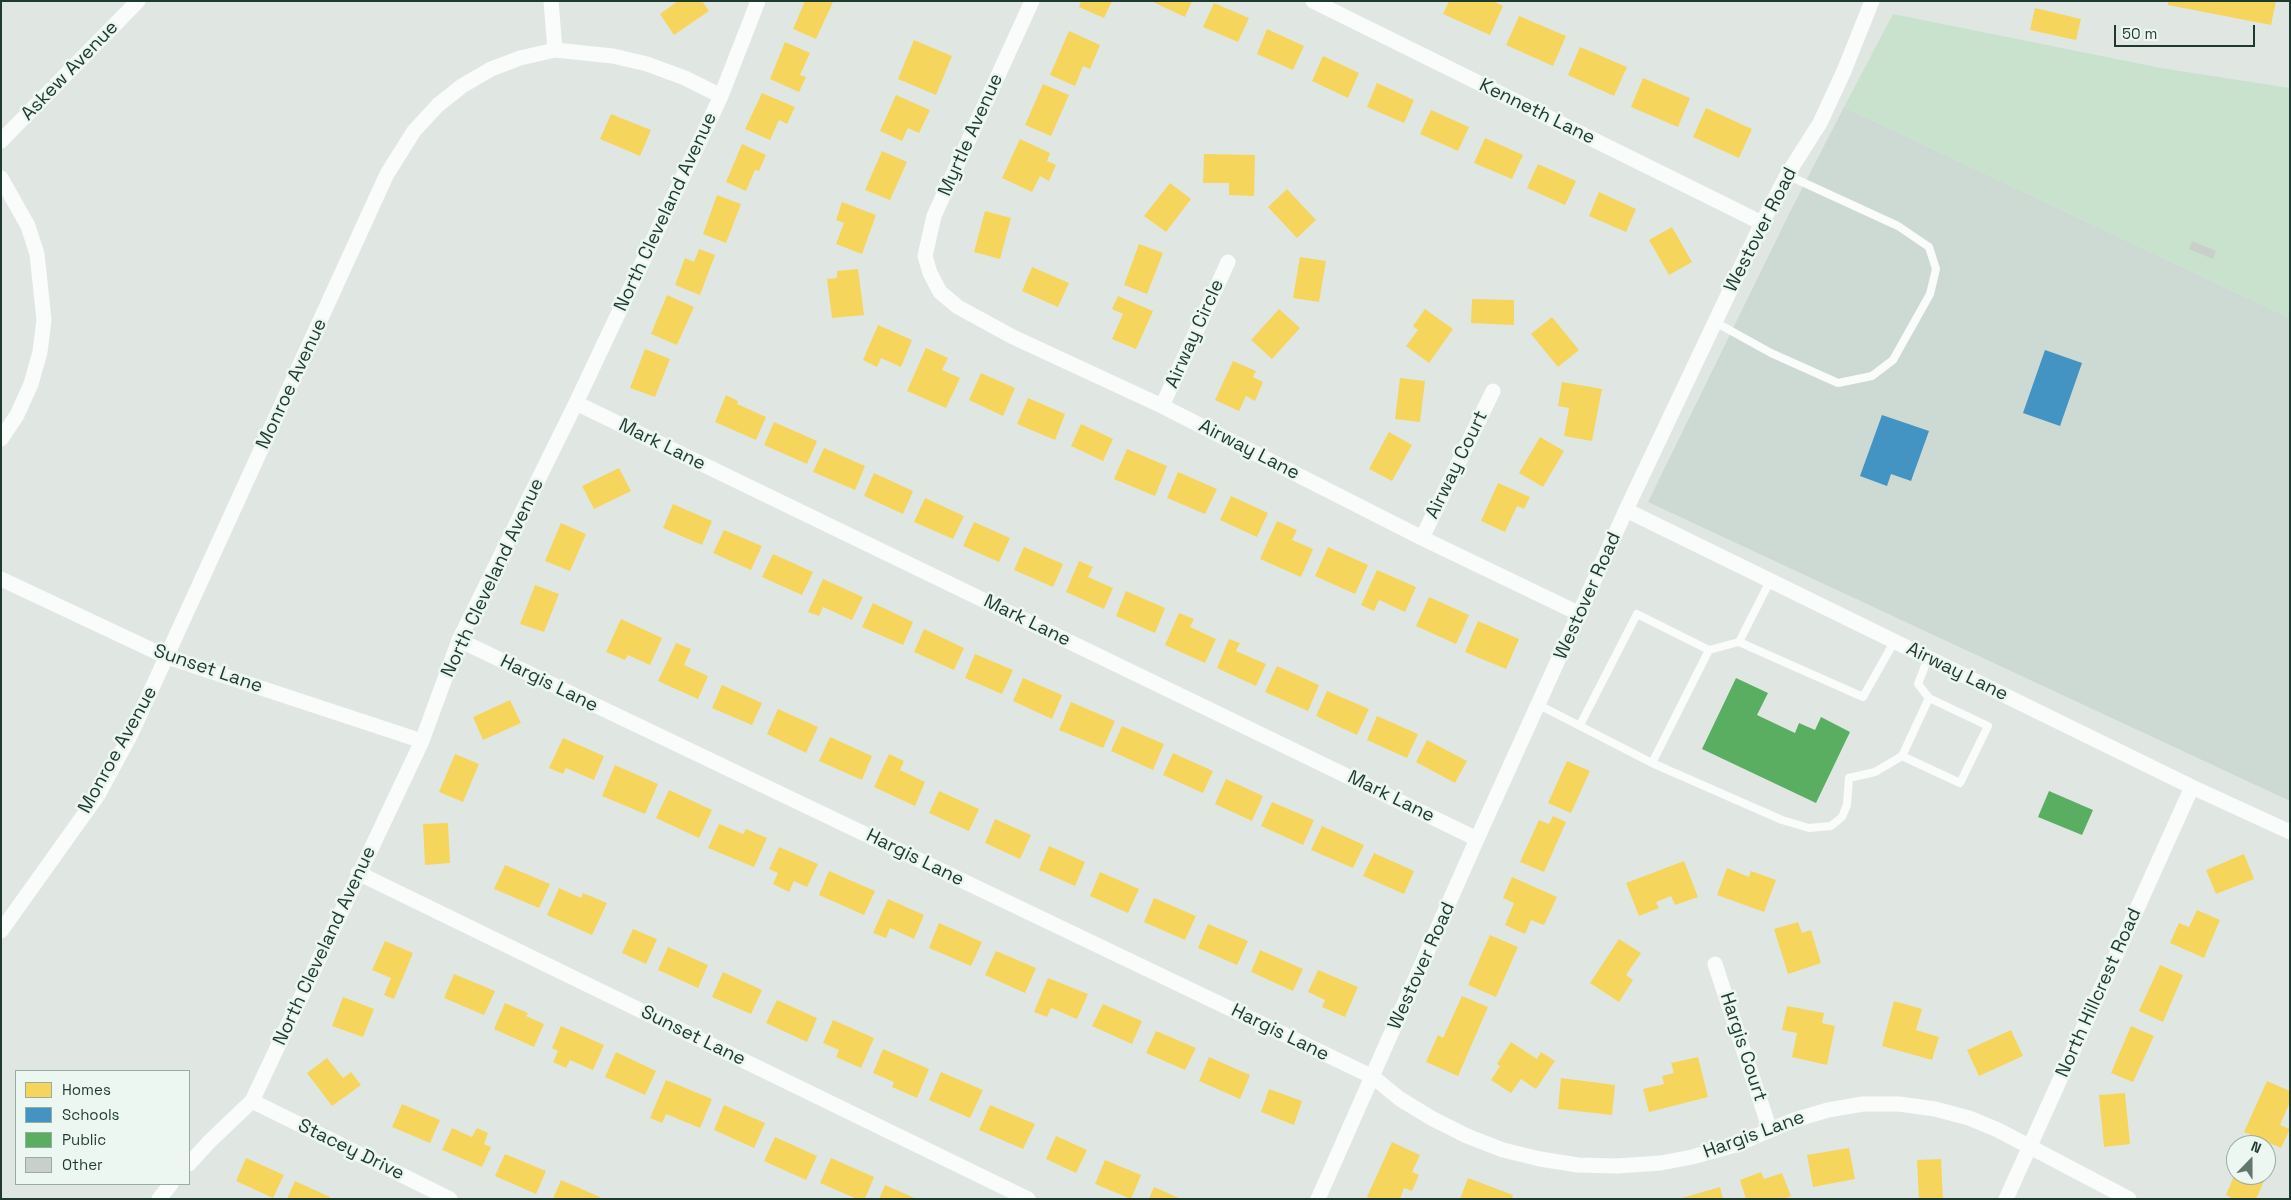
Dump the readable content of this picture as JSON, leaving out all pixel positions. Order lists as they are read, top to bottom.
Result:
{
  "streets": {
    "street": [
      "Askew Avenue",
      "Kenneth Lane",
      "Myrtle Avenue",
      "North Cleveland Avenue",
      "Westover Road",
      "Airway Circle",
      "Monroe Avenue",
      "Mark Lane",
      "Airway Lane",
      "Airway Court",
      "Sunset Lane",
      "Hargis Lane",
      "North Hillcrest Road",
      "Hargis Court",
      "Stacey Drive"
    ]
  },
  "crossings": [
    ["Kenneth Lane", "Westover Road"],
    ["Myrtle Avenue", "Airway Lane"],
    ["North Cleveland Avenue", "Monroe Avenue"],
    ["North Cleveland Avenue", "Mark Lane"],
    ["North Cleveland Avenue", "Sunset Lane"],
    ["North Cleveland Avenue", "Hargis Lane"],
    ["North Cleveland Avenue", "Stacey Drive"],
    ["Westover Road", "Mark Lane"],
    ["Westover Road", "Airway Lane"],
    ["Westover Road", "Hargis Lane"],
    ["Airway Circle", "Airway Lane"],
    ["Monroe Avenue", "Sunset Lane"],
    ["Airway Lane", "Airway Court"],
    ["Airway Lane", "North Hillcrest Road"],
    ["Hargis Lane", "North Hillcrest Road"],
    ["Hargis Lane", "Hargis Court"]
  ],
  "legend": [
    "Homes",
    "Schools",
    "Public",
    "Other"
  ],
  "scale_bar": "50 m",
  "north": "top"
}
